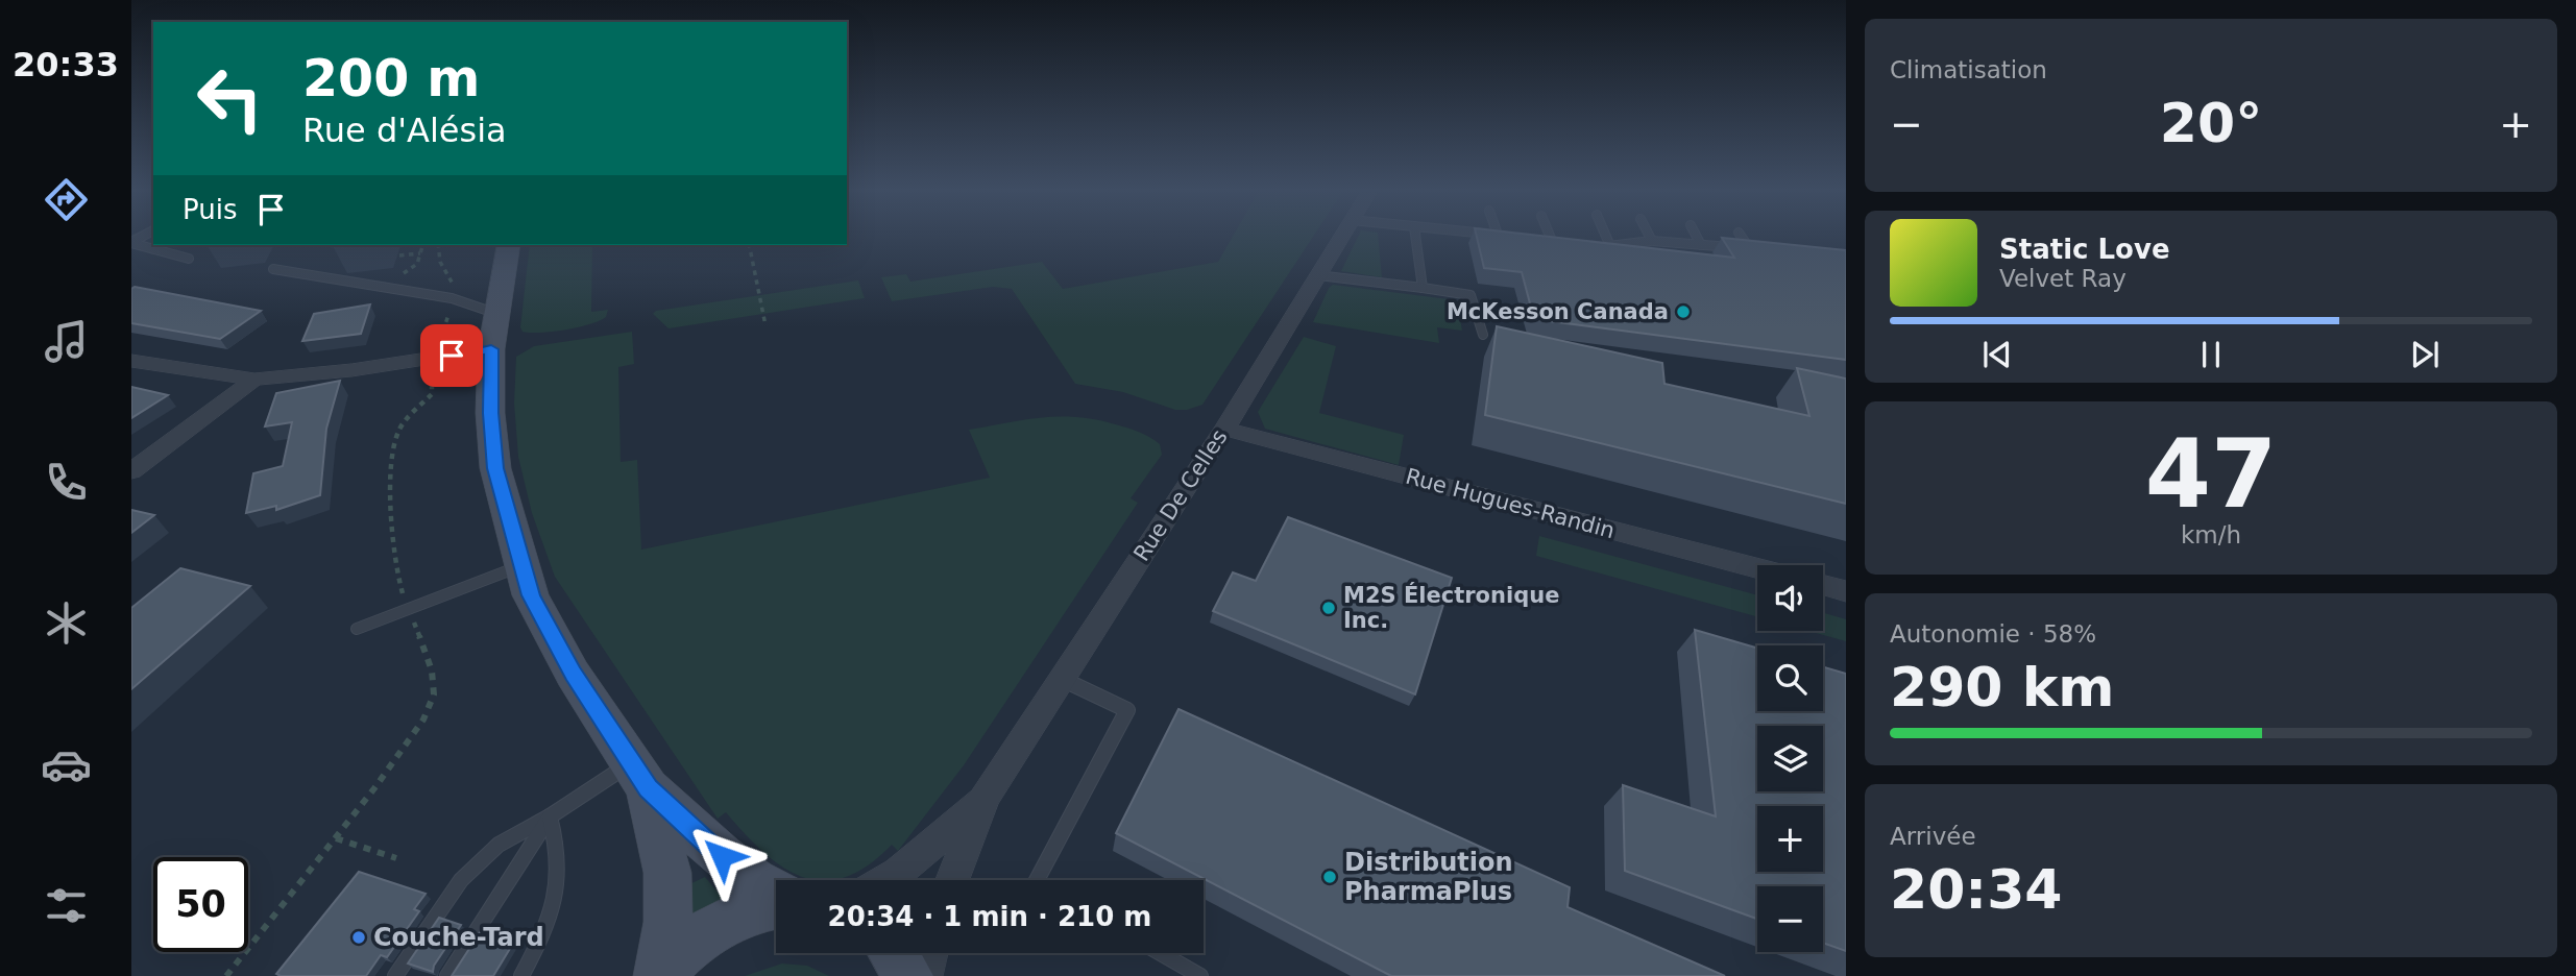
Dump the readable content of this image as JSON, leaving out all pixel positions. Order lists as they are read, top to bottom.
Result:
{
  "streets": {
    "street": ["Rue De Celles", "Rue Hugues-Randin"]
  },
  "crossings": [
    ["Rue De Celles", "Rue Hugues-Randin"]
  ],
  "places": [
    "McKesson Canada",
    "M2S Électronique Inc.",
    "Distribution PharmaPlus",
    "Couche-Tard"
  ],
  "page": {
    "tabs": "20:33",
    "tile": [
      "Climatisation",
      ["47", "km/h"],
      ["Autonomie · 58%", "290 km"],
      ["Arrivée", "20:34"]
    ],
    "turn": ["200 m", "Rue d'Alésia"],
    "heat": ["−", "20°", "+"],
    "then": "Puis",
    "song": ["Static Love", "Velvet Ray"],
    "map_buttons": ["+", "−"],
    "limit": "50",
    "trip": "20:34 · 1 min · 210 m"
  }
}
